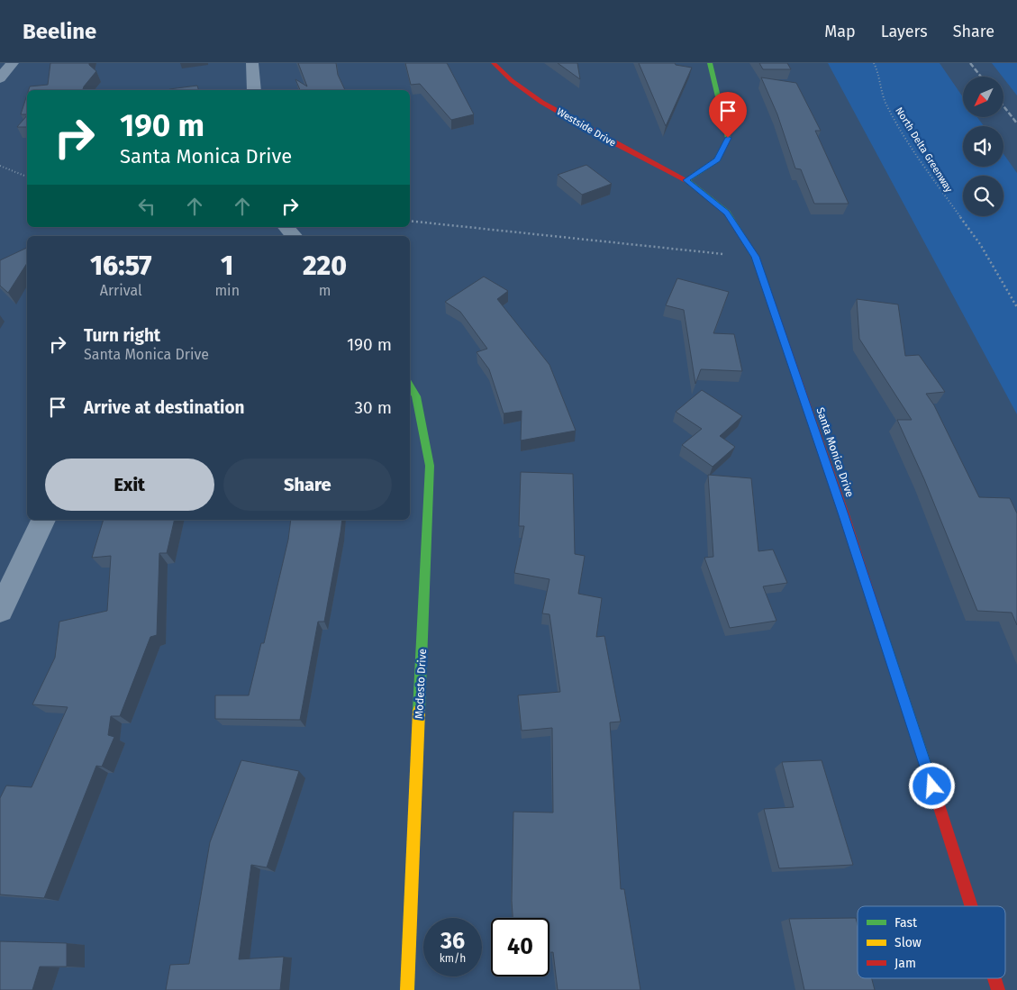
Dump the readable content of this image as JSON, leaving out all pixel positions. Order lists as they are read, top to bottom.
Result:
{
  "streets": {
    "street": ["Westside Drive", "Santa Monica Drive", "Modesto Drive"],
    "path": ["North Delta Greenway"]
  },
  "crossings": [
    ["Westside Drive", "Santa Monica Drive"]
  ],
  "legend": ["Fast", "Slow", "Jam"],
  "north": "bottom left",
  "page": {
    "header": "Beeline",
    "nav": ["Map", "Layers", "Share"],
    "turn": ["190 m", "Santa Monica Drive"],
    "eta": [
      "16:57",
      "Arrival",
      "1",
      "min",
      "220",
      "m"
    ],
    "list": [
      {
        "name": "Turn right",
        "note": "Santa Monica Drive",
        "value": "190 m"
      },
      {
        "name": "Arrive at destination",
        "value": "30 m"
      }
    ],
    "buttons": ["Exit", "Share"],
    "speed": "36 km/h",
    "limit": "40"
  }
}
